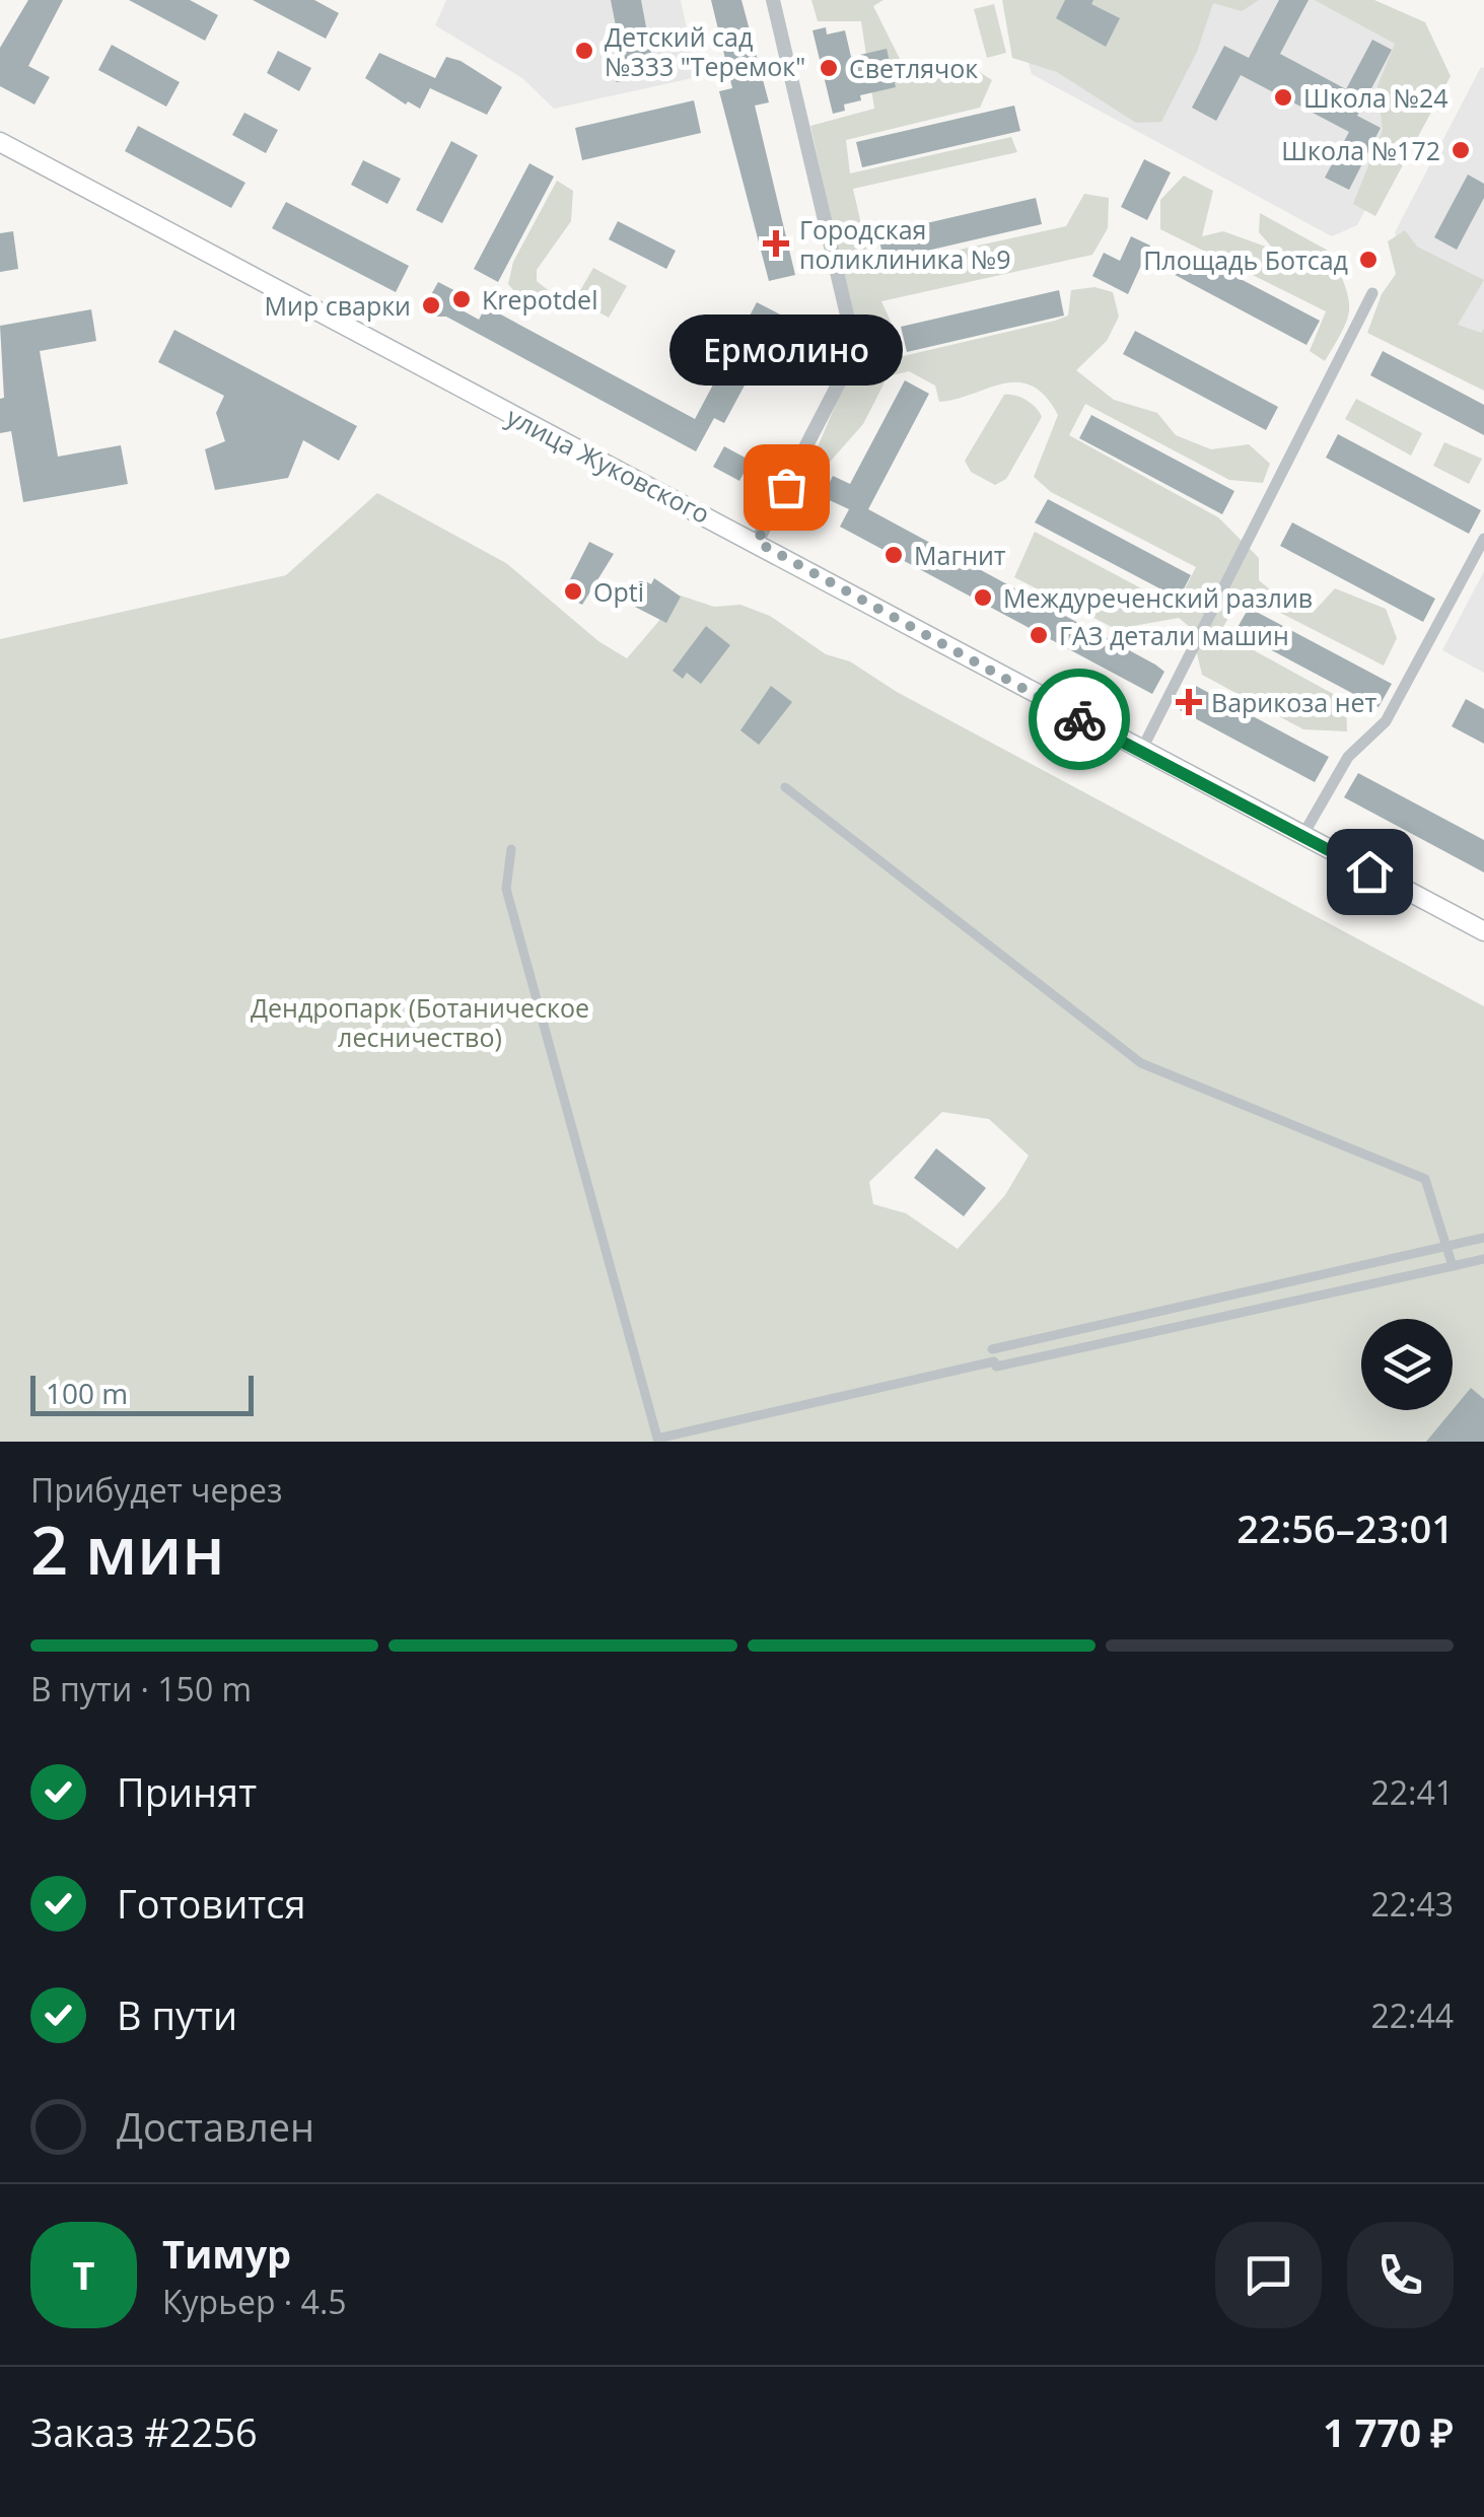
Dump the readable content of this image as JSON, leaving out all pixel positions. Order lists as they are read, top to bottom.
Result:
{
  "streets": {
    "main road": ["улица Жуковского"]
  },
  "parks": ["Дендропарк (Ботаническое лесничество)"],
  "places": {
    "other": [
      "Детский сад №333 \"Теремок\"",
      "Светлячок",
      "Школа №24",
      "Школа №172",
      "Площадь Ботсад",
      "Krepotdel",
      "Мир сварки",
      "Ермолино",
      "Магнит",
      "Opti",
      "Междуреченский разлив",
      "ГАЗ детали машин"
    ],
    "health": ["Городская поликлиника №9", "Варикоза нет"]
  },
  "scale_bar": "100 m",
  "page": {
    "bubble": "Ермолино",
    "scale": "100 m",
    "heading": ["2 мин", "Прибудет через", "22:56–23:01"],
    "panel": [
      "Тимур",
      "Курьер · 4.5",
      "Заказ #2256",
      "1 770 ₽"
    ],
    "bar": "В пути · 150 m",
    "list": [
      ["Принят", "22:41"],
      ["Готовится", "22:43"],
      ["В пути", "22:44"],
      "Доставлен"
    ],
    "round": "Т"
  }
}
